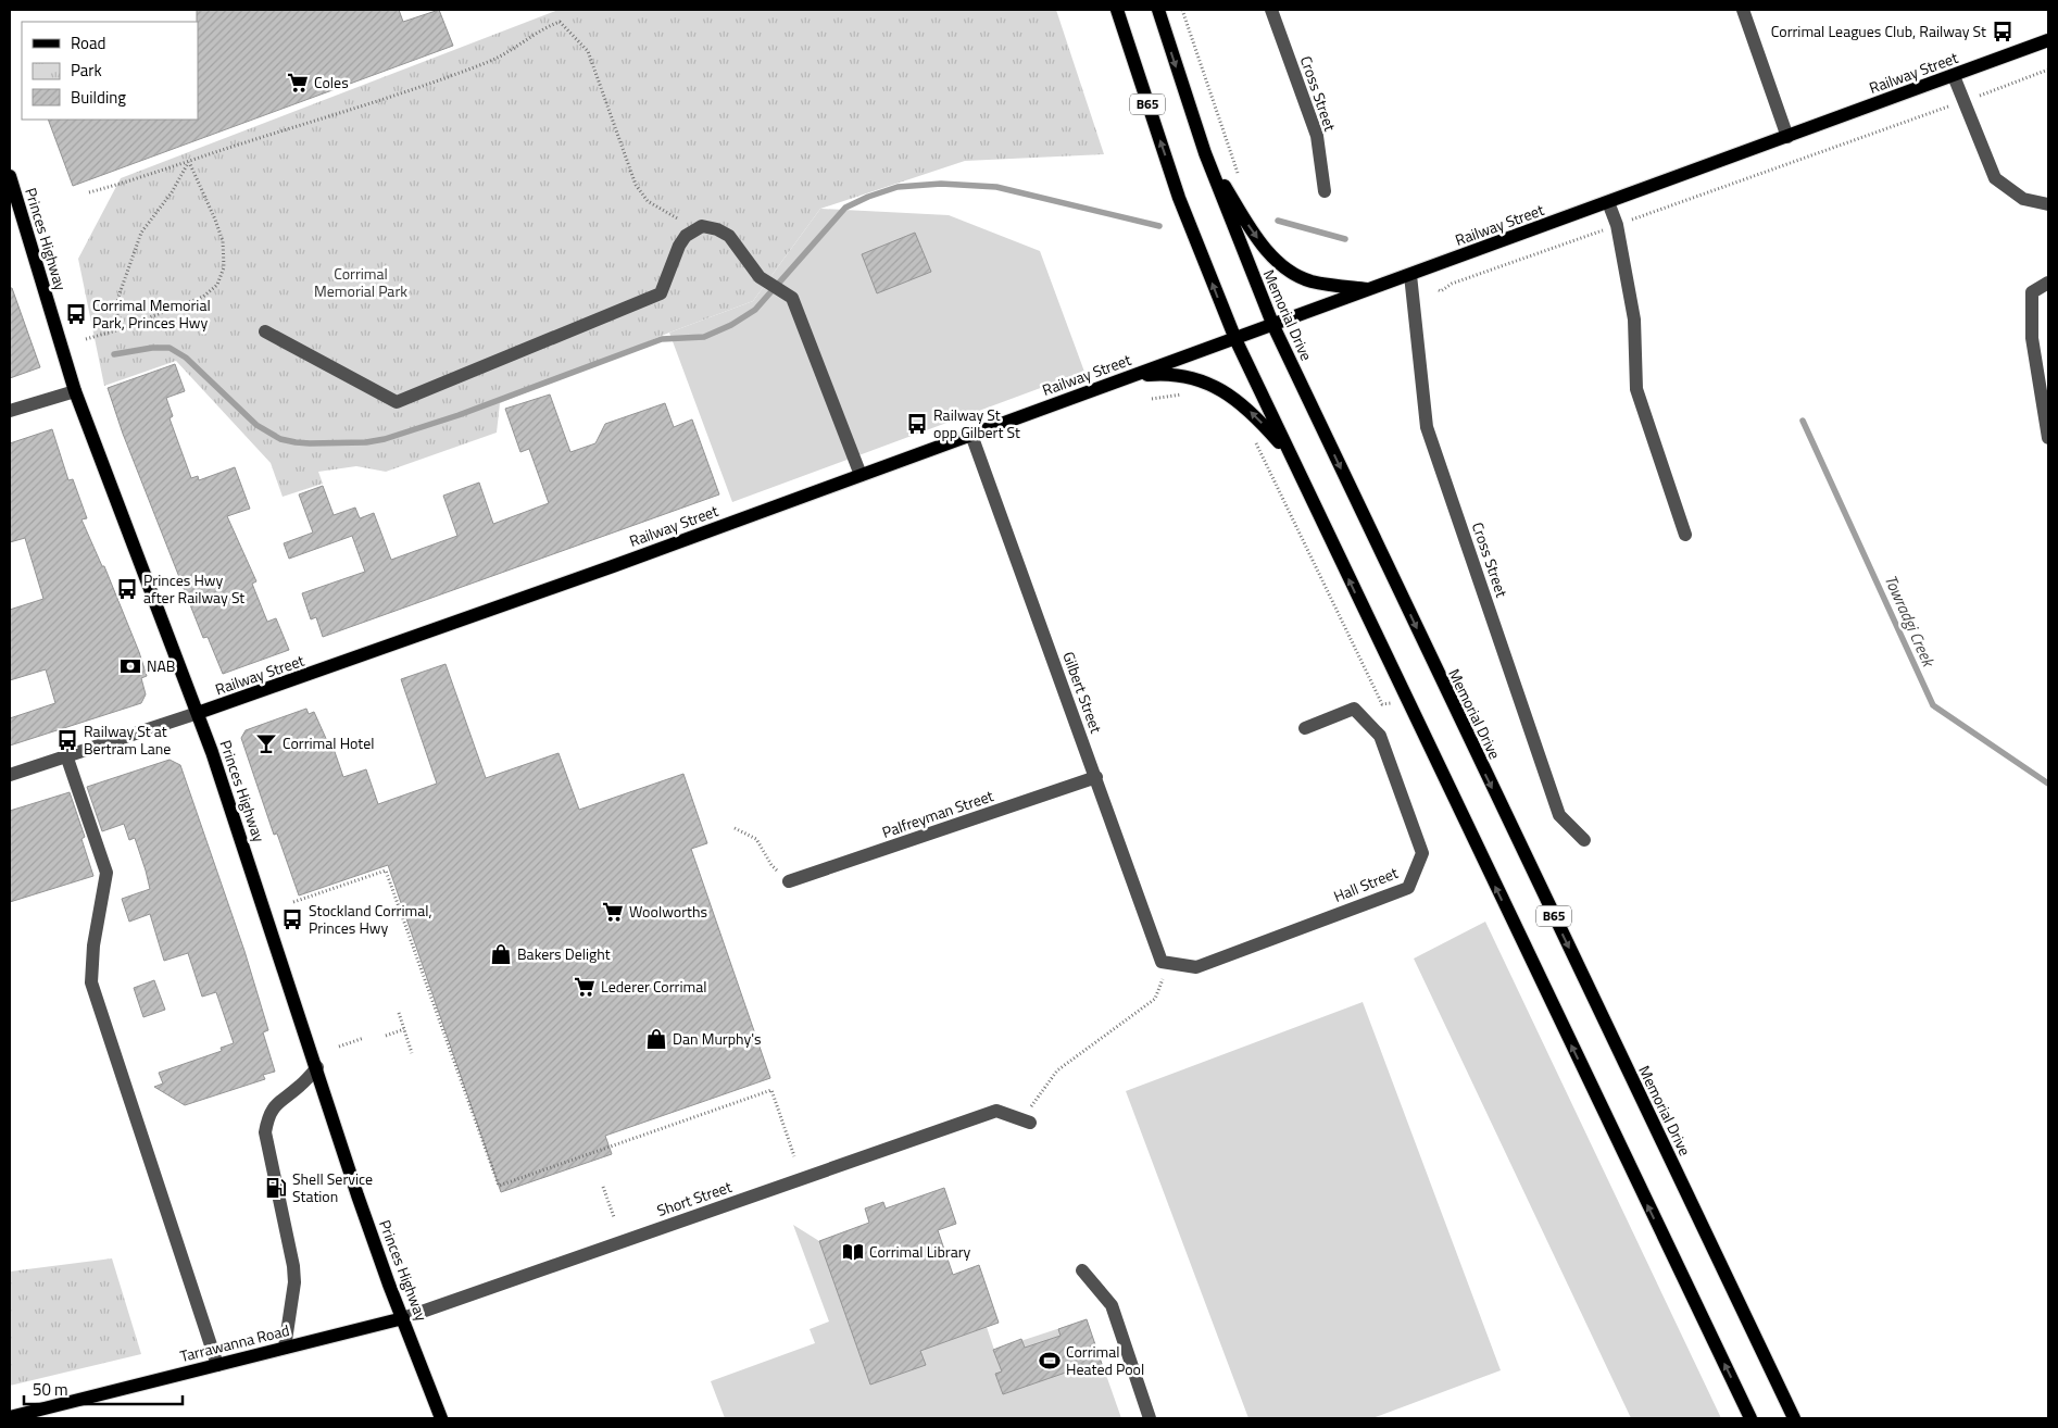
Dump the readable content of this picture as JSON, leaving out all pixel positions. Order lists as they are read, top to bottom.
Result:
{
  "streets": {
    "main road": [
      "Railway Street",
      "B65",
      "Princes Highway",
      "Memorial Drive",
      "Tarrawanna Road"
    ],
    "street": [
      "Cross Street",
      "Gilbert Street",
      "Palfreyman Street",
      "Hall Street",
      "Short Street"
    ]
  },
  "crossings": [
    ["Railway Street", "Cross Street"],
    ["Railway Street", "B65"],
    ["Railway Street", "Princes Highway"],
    ["Railway Street", "Memorial Drive"],
    ["Railway Street", "Gilbert Street"],
    ["Princes Highway", "Short Street"],
    ["Princes Highway", "Tarrawanna Road"],
    ["Gilbert Street", "Palfreyman Street"],
    ["Gilbert Street", "Hall Street"],
    ["Short Street", "Tarrawanna Road"]
  ],
  "water": ["Towradgi Creek"],
  "parks": ["Corrimal Memorial Park"],
  "places": {
    "bus stop": [
      "Corrimal Leagues Club, Railway St",
      "Corrimal Memorial Park, Princes Hwy",
      "Railway St opp Gilbert St",
      "Princes Hwy after Railway St",
      "Railway St at Bertram Lane",
      "Stockland Corrimal, Princes Hwy"
    ],
    "supermarket": ["Coles", "Woolworths", "Lederer Corrimal"],
    "bank": ["NAB"],
    "bar": ["Corrimal Hotel"],
    "shop": ["Bakers Delight", "Dan Murphy's"],
    "fuel station": ["Shell Service Station"],
    "library": ["Corrimal Library"],
    "sports": ["Corrimal Heated Pool"]
  },
  "legend": ["Road", "Park", "Building"],
  "scale_bar": "50 m"
}
